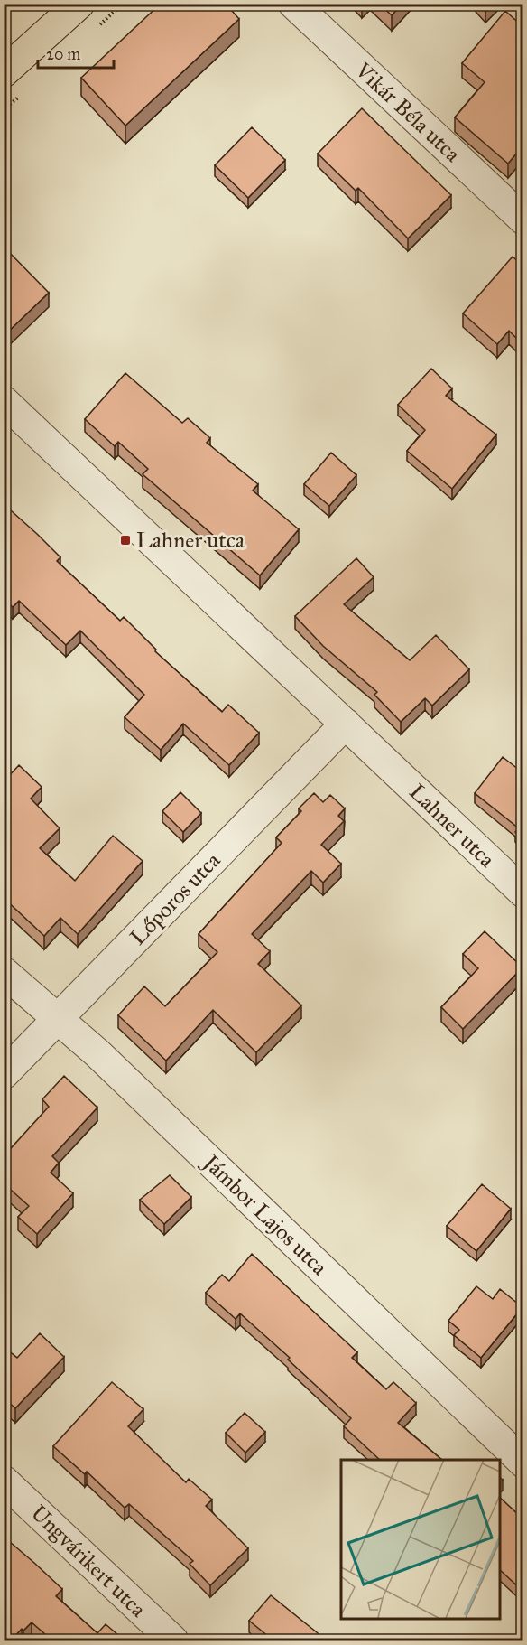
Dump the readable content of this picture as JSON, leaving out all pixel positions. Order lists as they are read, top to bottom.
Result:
{
  "streets": {
    "street": [
      "Vikár Béla utca",
      "Lahner utca",
      "Lőporos utca",
      "Jámbor Lajos utca",
      "Ungvárikert utca"
    ]
  },
  "crossings": [
    ["Lahner utca", "Lőporos utca"],
    ["Lőporos utca", "Jámbor Lajos utca"]
  ],
  "places": {
    "transit": ["Lahner utca"]
  },
  "scale_bar": "20 m"
}
